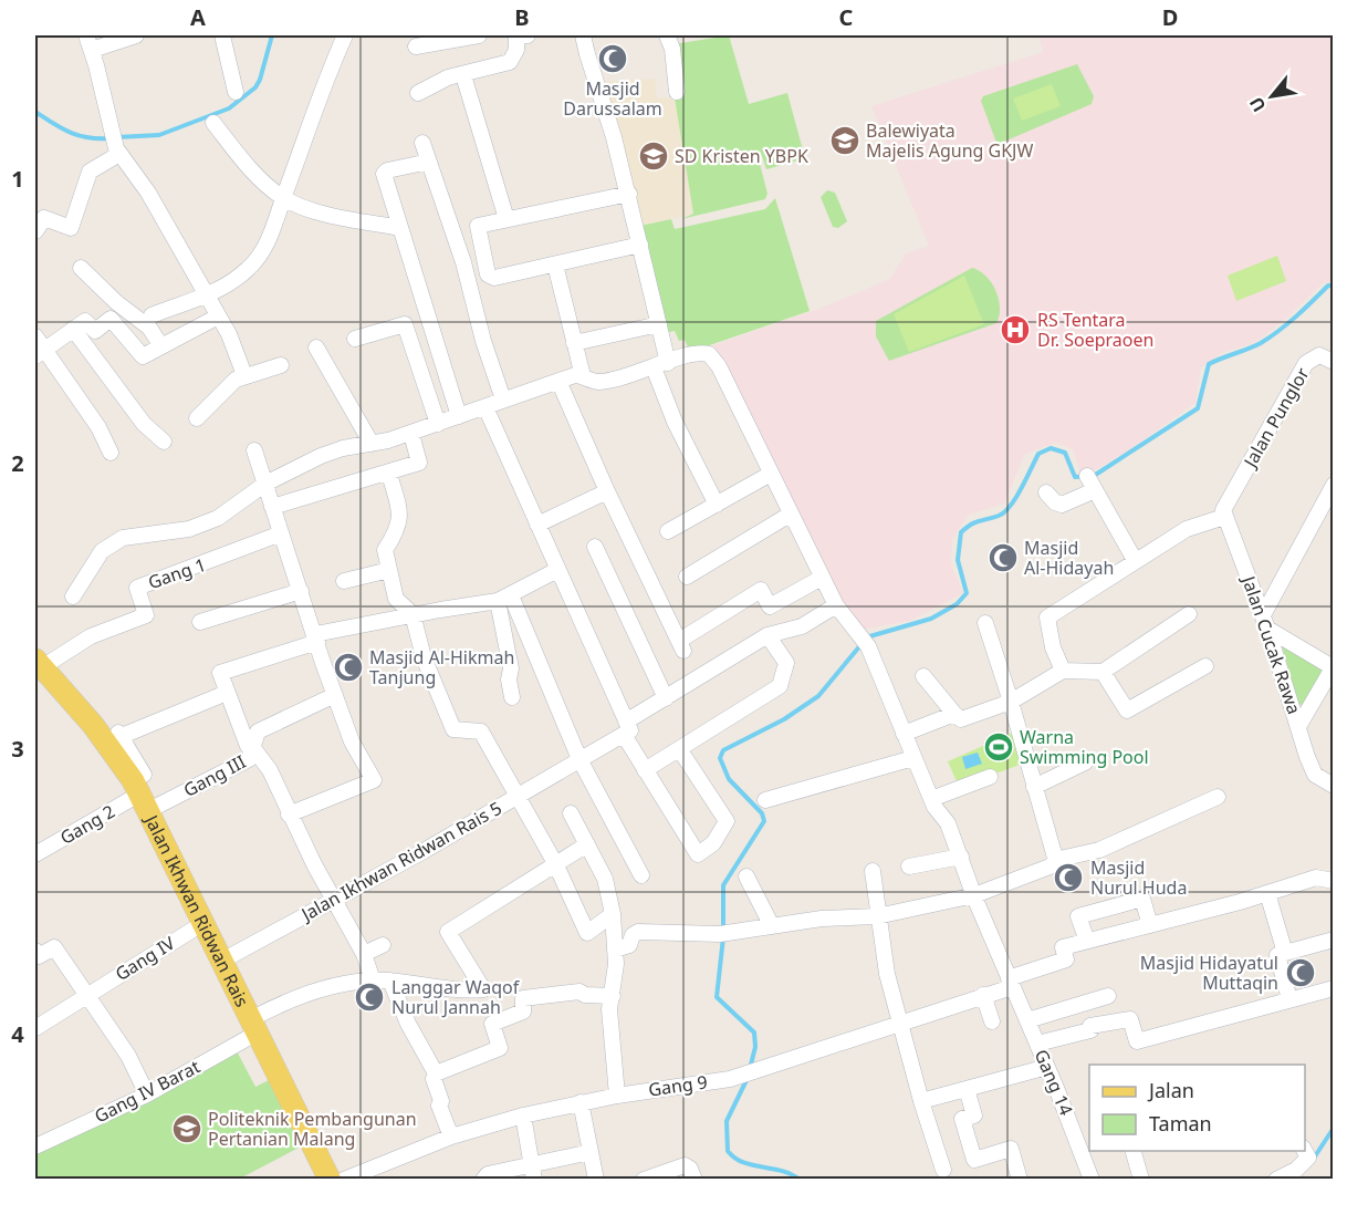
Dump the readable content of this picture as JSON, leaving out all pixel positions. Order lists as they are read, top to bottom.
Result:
{
  "streets": {
    "main road": ["Jalan Ikhwan Ridwan Rais"],
    "street": [
      "Jalan Punglor",
      "Gang 1",
      "Jalan Cucak Rawa",
      "Gang III",
      "Gang 2",
      "Jalan Ikhwan Ridwan Rais 5",
      "Gang IV",
      "Gang 14",
      "Gang 9",
      "Gang IV Barat"
    ]
  },
  "crossings": [
    ["Jalan Punglor", "Jalan Cucak Rawa"],
    ["Gang 1", "Jalan Ikhwan Ridwan Rais"],
    ["Gang III", "Gang 2"],
    ["Gang III", "Jalan Ikhwan Ridwan Rais"],
    ["Gang 2", "Jalan Ikhwan Ridwan Rais"],
    ["Jalan Ikhwan Ridwan Rais 5", "Jalan Ikhwan Ridwan Rais"],
    ["Jalan Ikhwan Ridwan Rais 5", "Gang 14"],
    ["Jalan Ikhwan Ridwan Rais", "Gang IV"],
    ["Jalan Ikhwan Ridwan Rais", "Gang IV Barat"],
    ["Gang 14", "Gang 9"]
  ],
  "places": {
    "mosque": [
      "Masjid Darussalam",
      "Masjid Al-Hidayah",
      "Masjid Al-Hikmah Tanjung",
      "Masjid Nurul Huda",
      "Masjid Hidayatul Muttaqin",
      "Langgar Waqof Nurul Jannah"
    ],
    "school or university": ["Balewiyata Majelis Agung GKJW", "SD Kristen YBPK", "Politeknik Pembangunan Pertanian Malang"],
    "hospital": ["RS Tentara Dr. Soepraoen"],
    "sports": ["Warna Swimming Pool"]
  },
  "legend": ["Jalan", "Taman"],
  "north": "bottom left",
  "grid": {
    "columns": [
      "A",
      "B",
      "C",
      "D"
    ],
    "rows": [
      "1",
      "2",
      "3",
      "4"
    ]
  }
}
